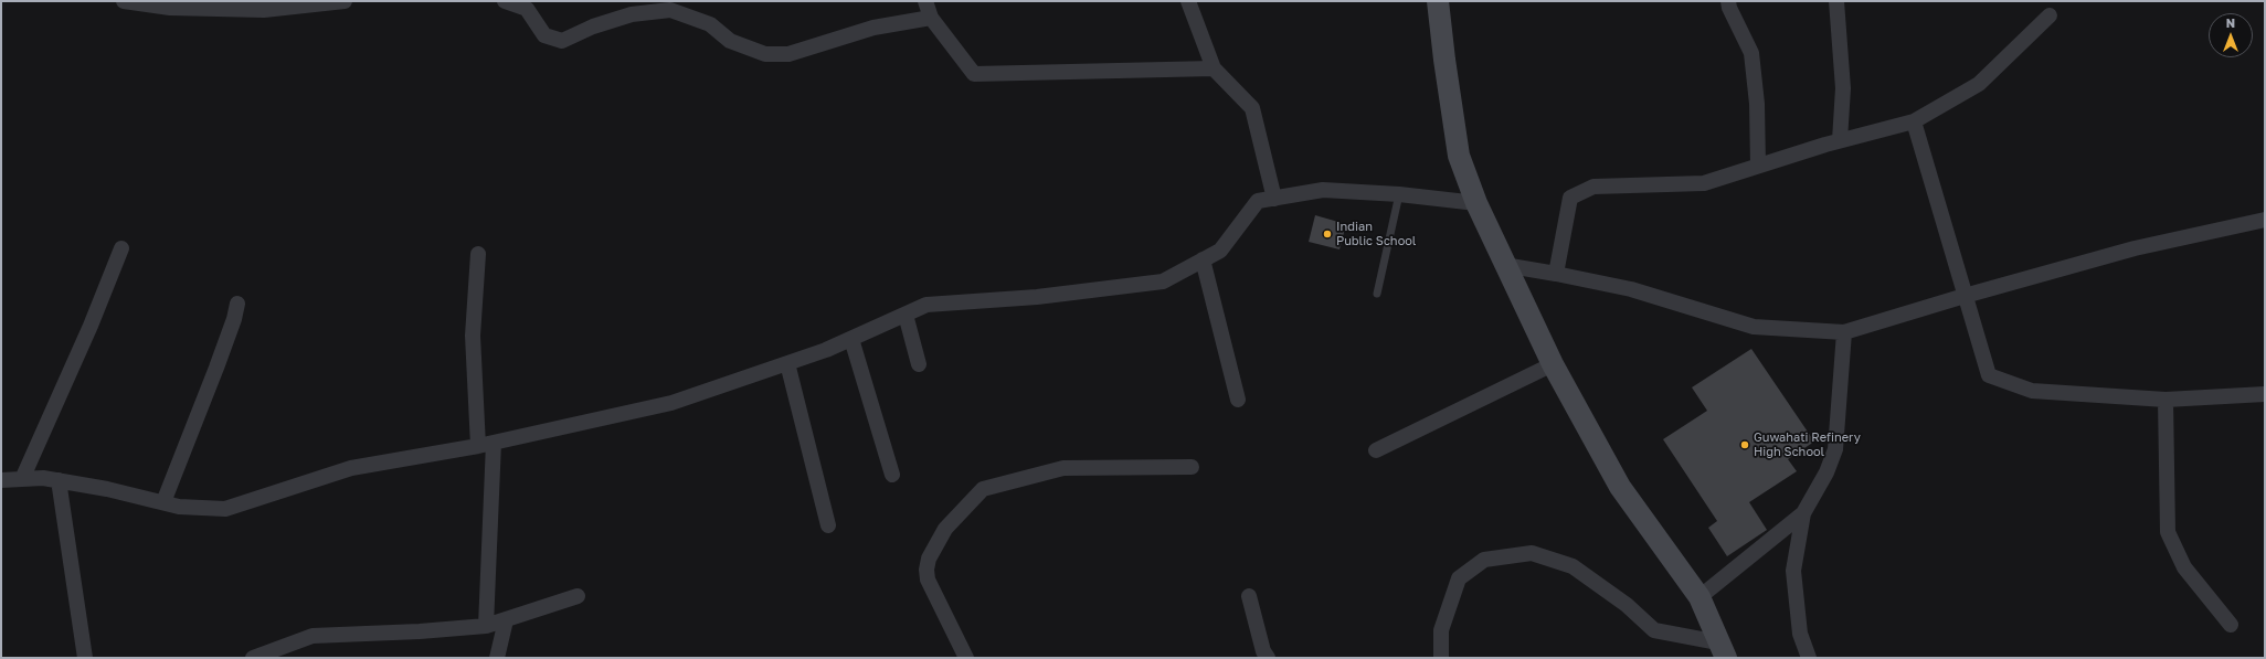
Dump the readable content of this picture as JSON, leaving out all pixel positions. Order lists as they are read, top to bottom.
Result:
{
  "places": ["Indian Public School", "Guwahati Refinery High School"],
  "north": "top"
}
